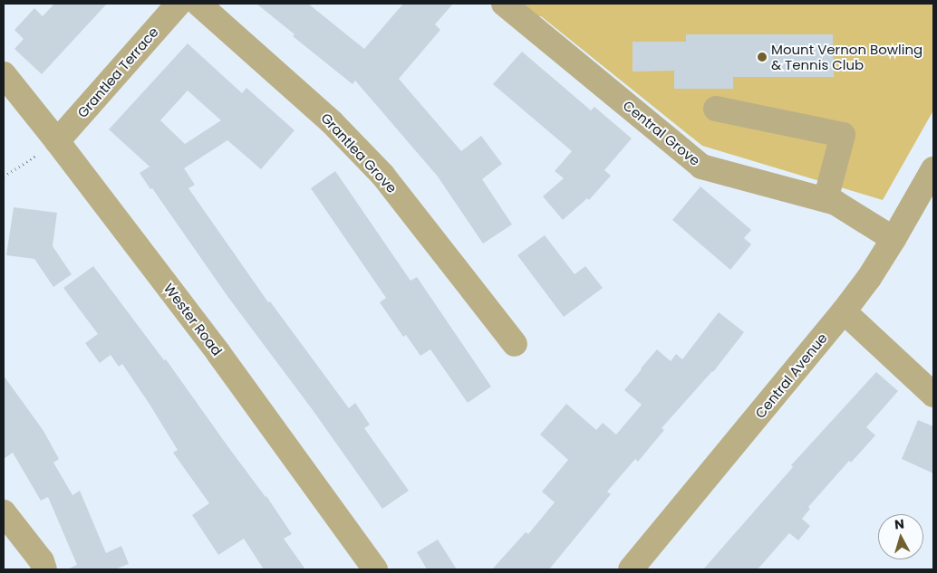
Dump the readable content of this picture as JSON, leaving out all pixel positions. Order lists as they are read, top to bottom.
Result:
{
  "streets": {
    "street": [
      "Grantlea Terrace",
      "Central Grove",
      "Grantlea Grove",
      "Wester Road",
      "Central Avenue"
    ]
  },
  "crossings": [
    ["Grantlea Terrace", "Wester Road"],
    ["Central Grove", "Central Avenue"]
  ],
  "places": ["Mount Vernon Bowling & Tennis Club"],
  "north": "top"
}
